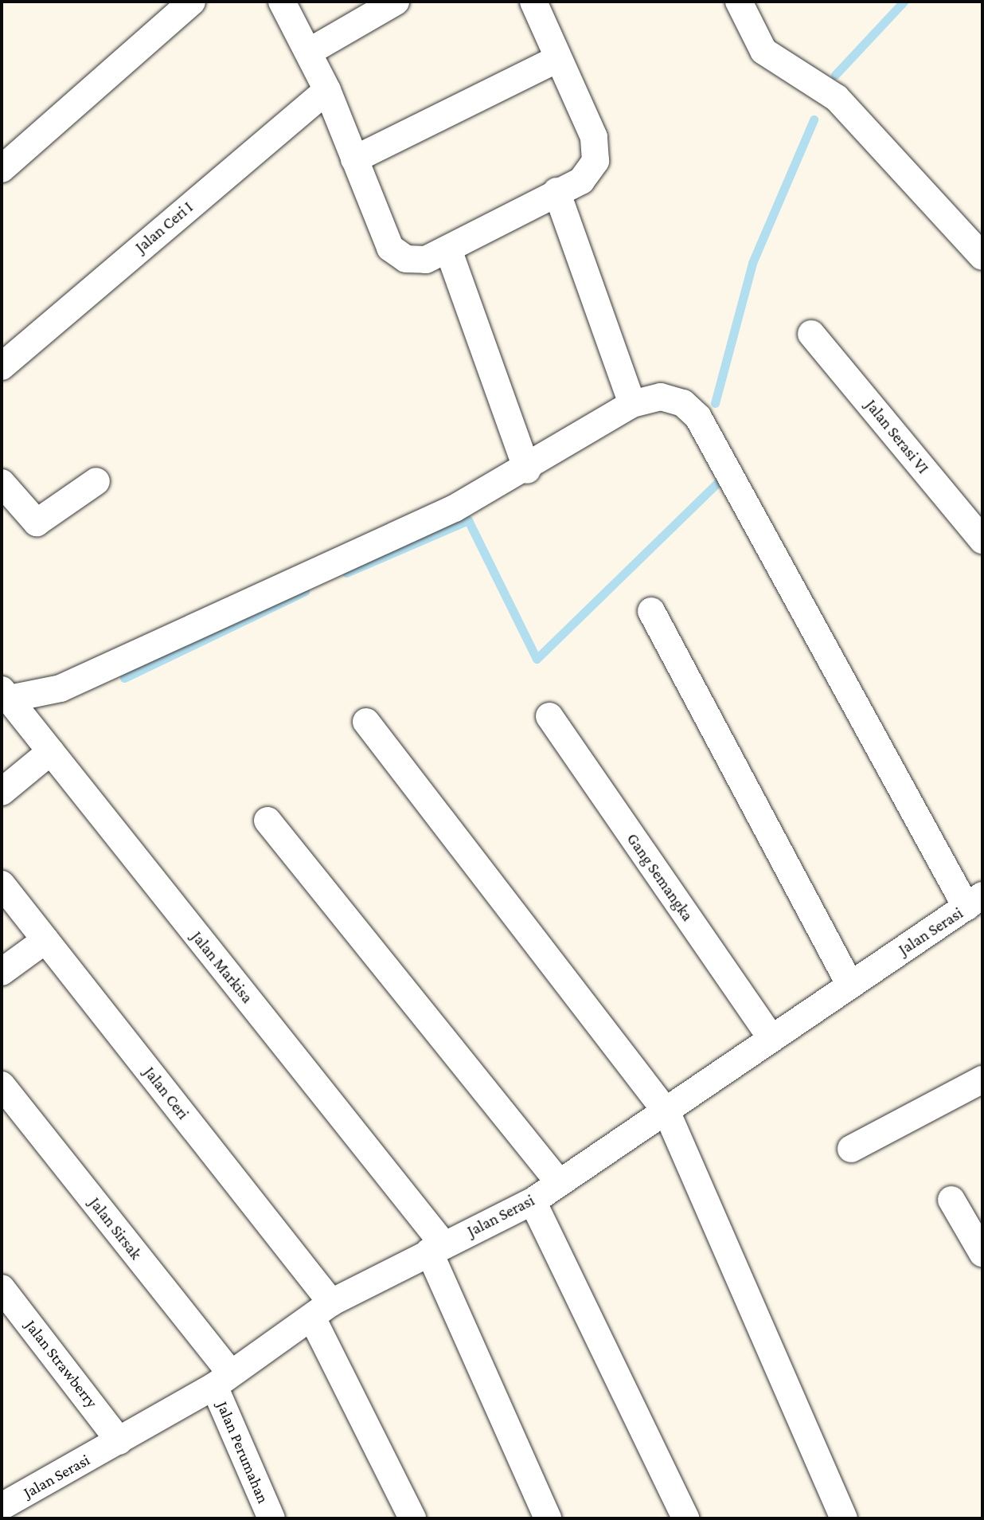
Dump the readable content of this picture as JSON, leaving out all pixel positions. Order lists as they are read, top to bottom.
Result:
{
  "streets": {
    "street": [
      "Jalan Ceri I",
      "Jalan Serasi VI",
      "Gang Semangka",
      "Jalan Serasi",
      "Jalan Markisa",
      "Jalan Ceri",
      "Jalan Sirsak",
      "Jalan Strawberry",
      "Jalan Perumahan"
    ]
  },
  "crossings": [
    ["Gang Semangka", "Jalan Serasi"],
    ["Jalan Serasi", "Jalan Markisa"],
    ["Jalan Serasi", "Jalan Ceri"],
    ["Jalan Serasi", "Jalan Sirsak"],
    ["Jalan Serasi", "Jalan Strawberry"],
    ["Jalan Serasi", "Jalan Perumahan"],
    ["Jalan Sirsak", "Jalan Perumahan"]
  ]
}
